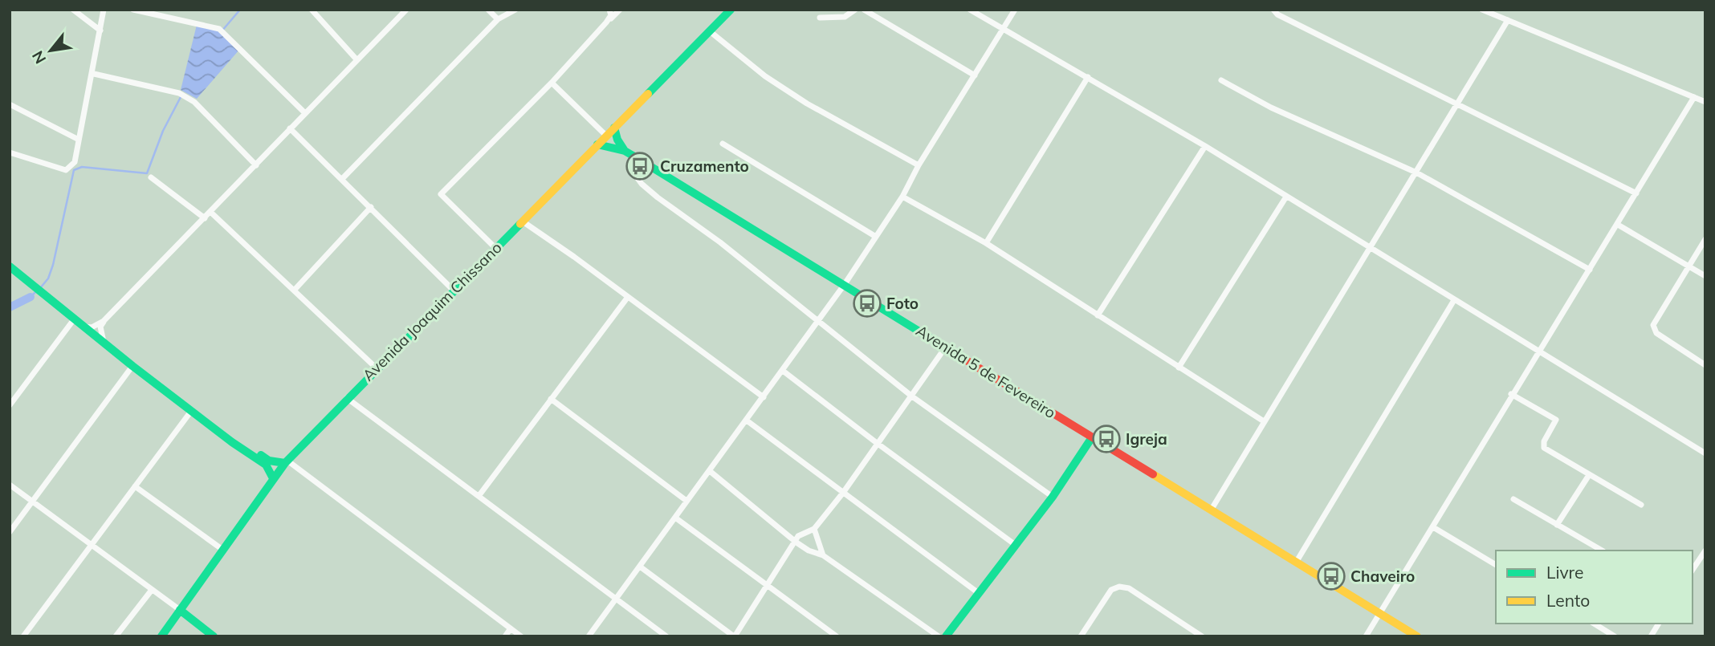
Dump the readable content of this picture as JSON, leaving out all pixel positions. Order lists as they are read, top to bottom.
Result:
{
  "streets": {
    "street": ["Avenida Joaquim Chissano", "Avenida 5 de Fevereiro"]
  },
  "crossings": [
    ["Avenida Joaquim Chissano", "Avenida 5 de Fevereiro"]
  ],
  "places": {
    "bus stop": [
      "Cruzamento",
      "Foto",
      "Igreja",
      "Chaveiro"
    ]
  },
  "legend": ["Livre", "Lento"],
  "north": "bottom left"
}
